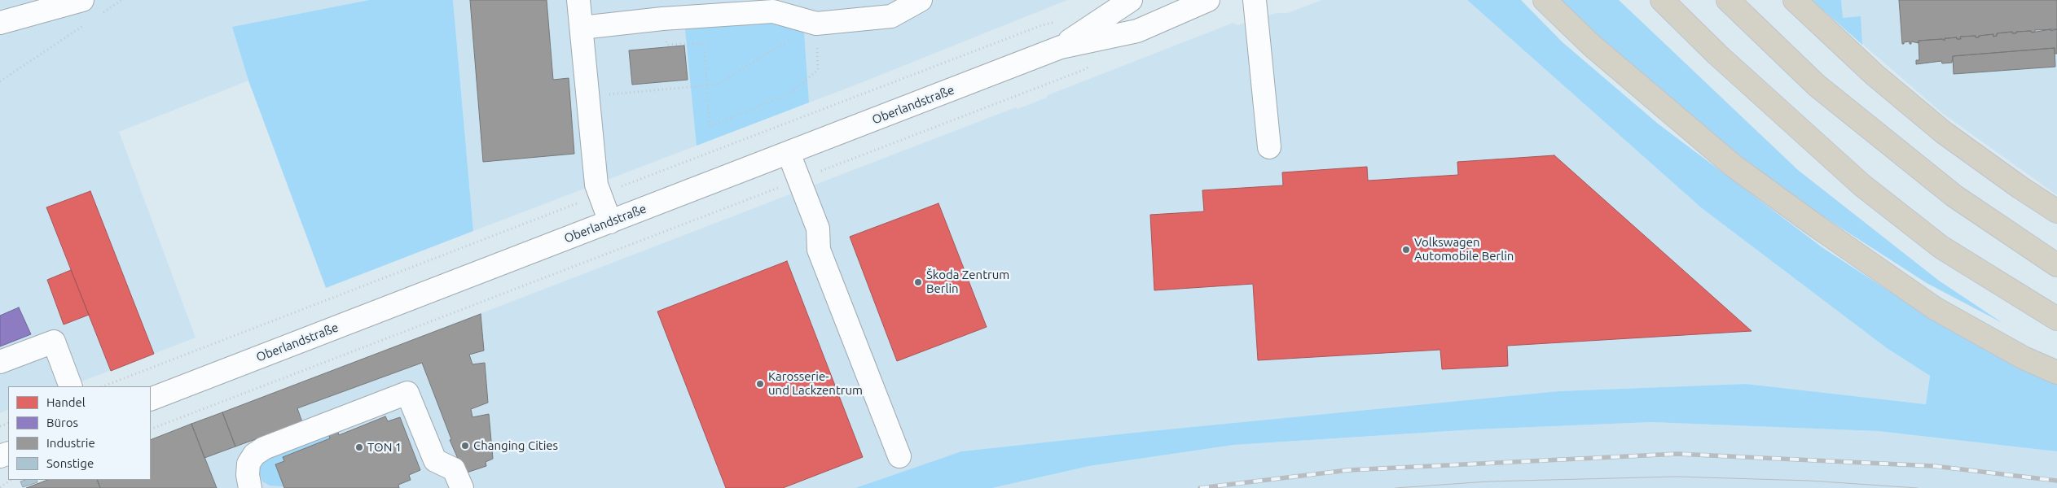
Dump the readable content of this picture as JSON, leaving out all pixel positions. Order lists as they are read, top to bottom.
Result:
{
  "streets": {
    "street": ["Oberlandstraße"]
  },
  "places": [
    "Volkswagen Automobile Berlin",
    "Škoda Zentrum Berlin",
    "Karosserie- und Lackzentrum",
    "Changing Cities",
    "TON 1"
  ],
  "legend": [
    "Handel",
    "Büros",
    "Industrie",
    "Sonstige"
  ]
}
